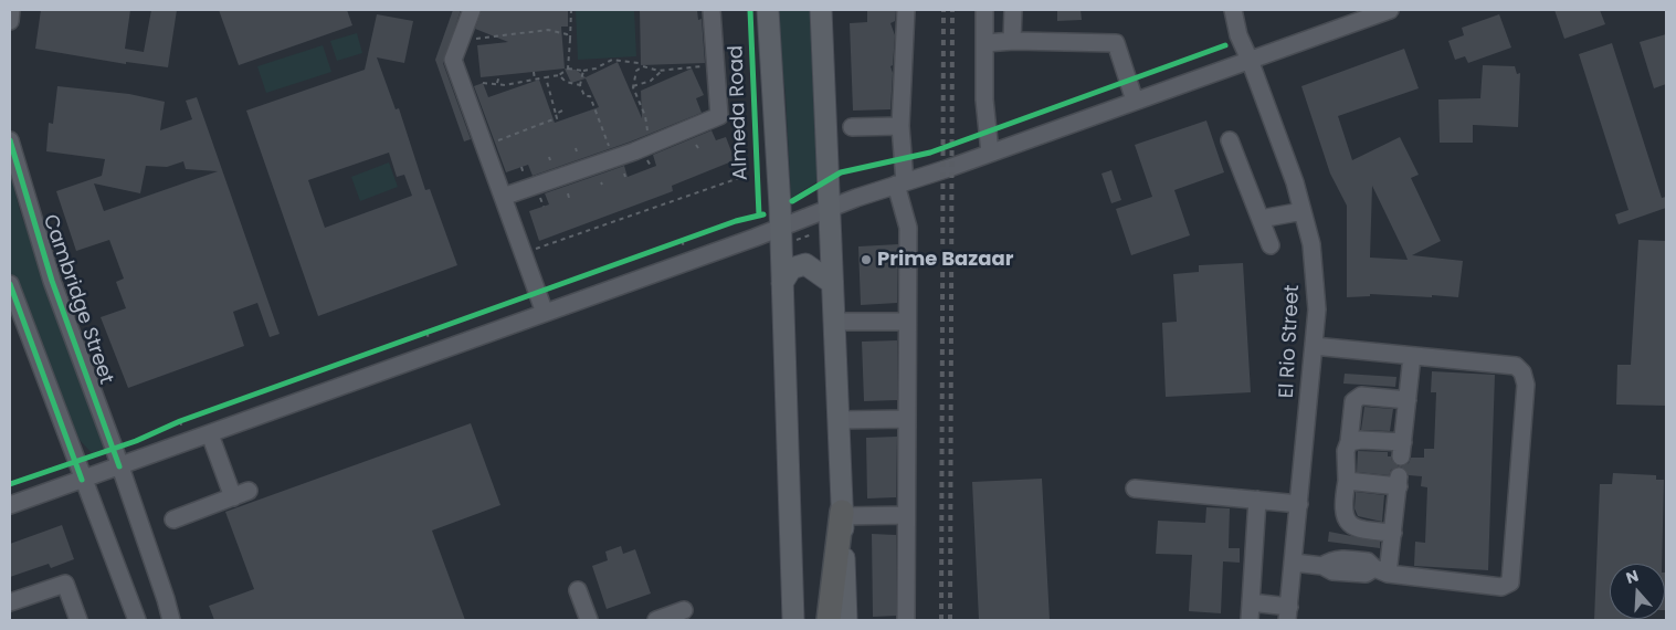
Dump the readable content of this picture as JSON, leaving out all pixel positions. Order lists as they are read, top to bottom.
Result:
{
  "streets": {
    "main road": ["Almeda Road"],
    "street": ["Cambridge Street", "El Rio Street"]
  },
  "places": ["Prime Bazaar"],
  "north": "top"
}
